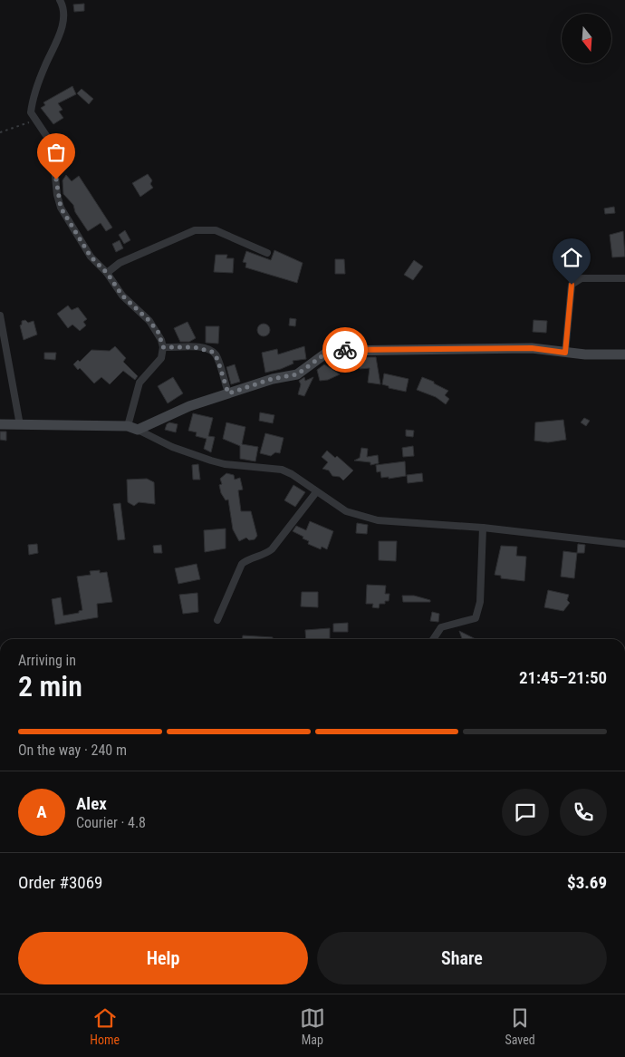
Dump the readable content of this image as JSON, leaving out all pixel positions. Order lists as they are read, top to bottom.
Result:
{
  "north": "bottom",
  "page": {
    "heading": ["2 min", "Arriving in", "21:45–21:50"],
    "panel": [
      "Alex",
      "Courier · 4.8",
      "Order #3069",
      "$3.69"
    ],
    "bar": "On the way · 240 m",
    "round": "A",
    "buttons": ["Help", "Share"],
    "tabs": ["Home", "Map", "Saved"]
  }
}
